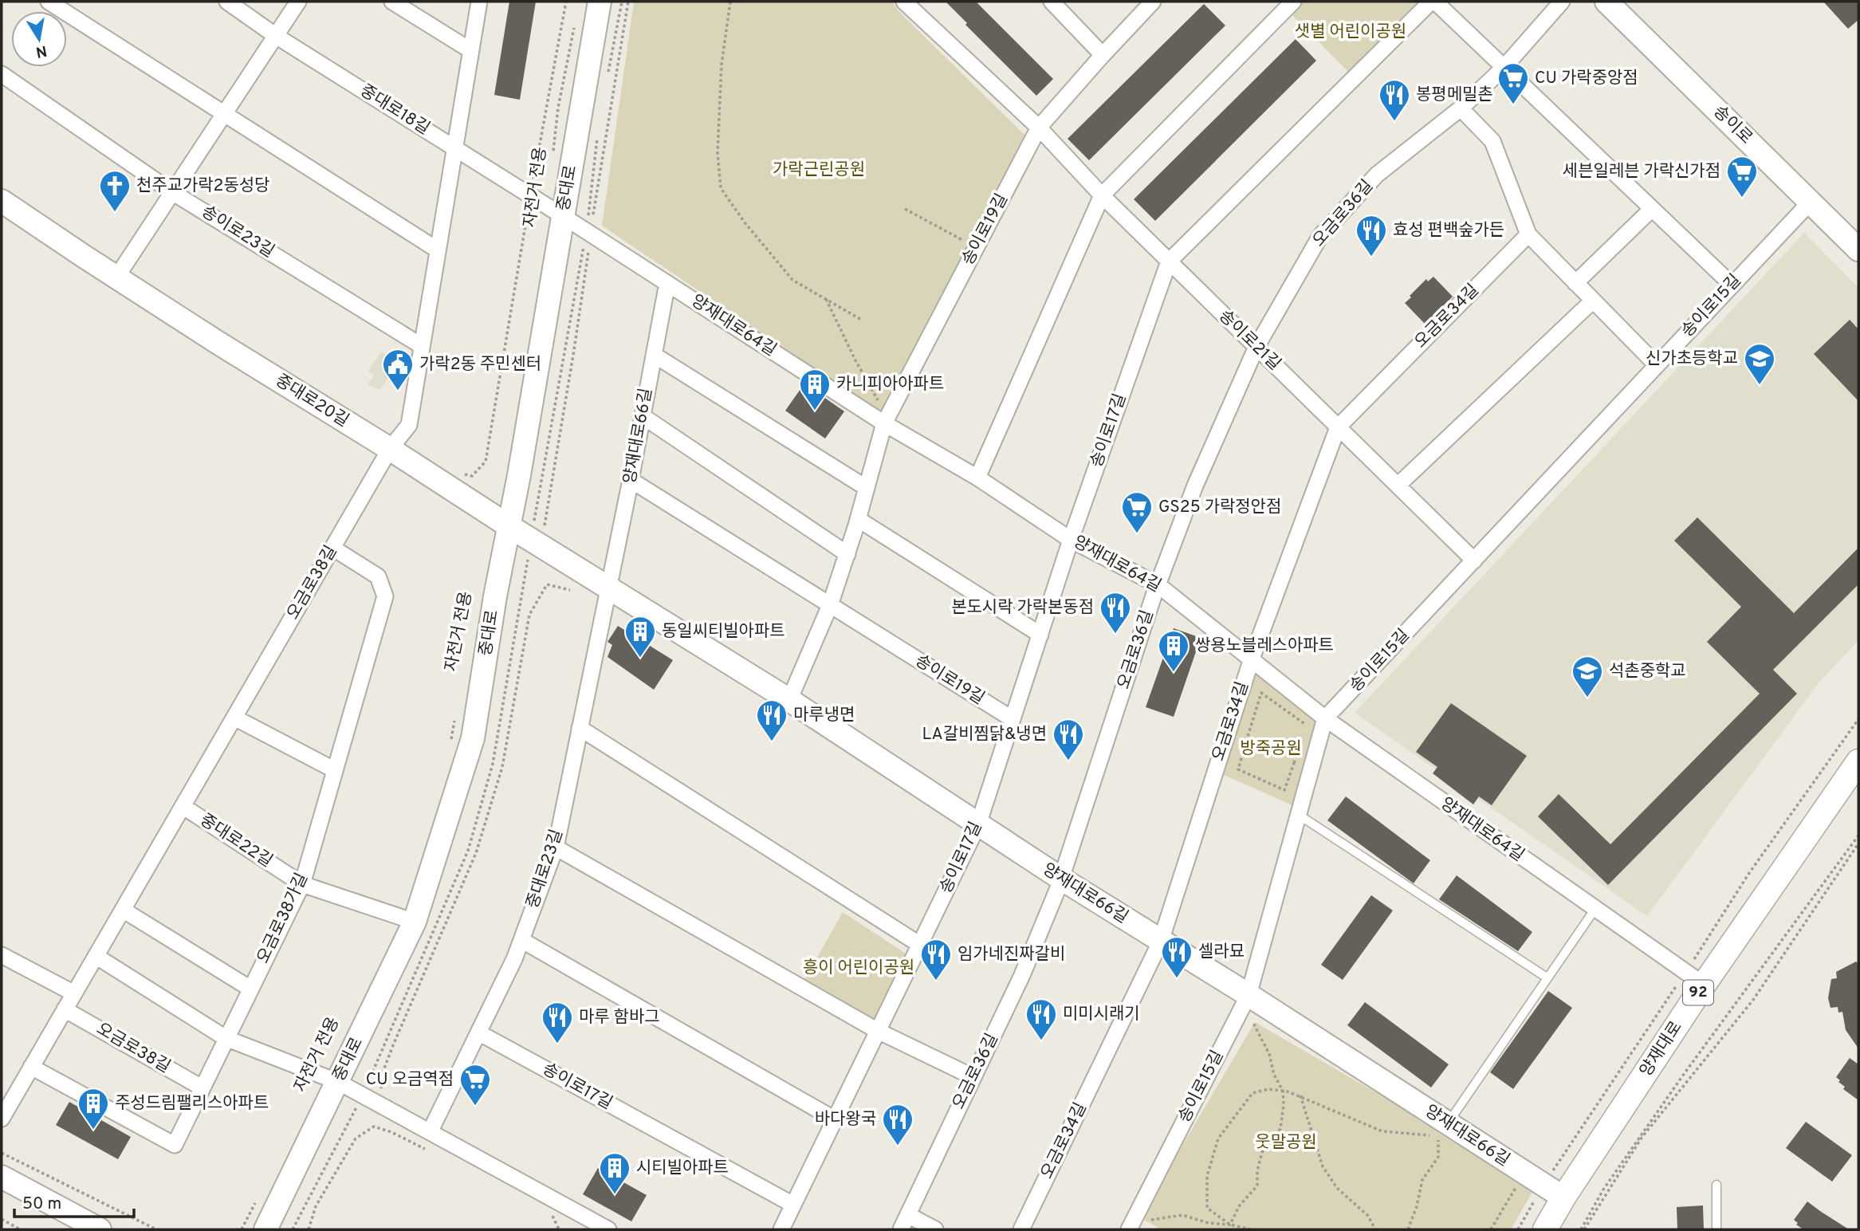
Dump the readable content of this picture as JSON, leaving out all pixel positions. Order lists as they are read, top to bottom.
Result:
{
  "streets": {
    "main road": ["92", "양재대로"],
    "street": [
      "중대로18길",
      "송이로",
      "중대로",
      "오금로36길",
      "송이로19길",
      "송이로23길",
      "송이로15길",
      "오금로34길",
      "양재대로64길",
      "송이로21길",
      "중대로20길",
      "송이로17길",
      "양재대로66길",
      "오금로38길",
      "중대로22길",
      "중대로23길",
      "오금로38가길"
    ],
    "path": ["자전거 전용"]
  },
  "crossings": [
    ["중대로18길", "중대로"],
    ["중대로18길", "양재대로64길"],
    ["송이로", "송이로15길"],
    ["중대로", "양재대로64길"],
    ["중대로", "중대로20길"],
    ["중대로", "양재대로66길"],
    ["중대로", "중대로22길"],
    ["오금로36길", "양재대로64길"],
    ["오금로36길", "송이로21길"],
    ["오금로36길", "양재대로66길"],
    ["송이로19길", "양재대로64길"],
    ["송이로19길", "송이로21길"],
    ["송이로19길", "송이로17길"],
    ["송이로19길", "양재대로66길"],
    ["송이로15길", "양재대로64길"],
    ["송이로15길", "송이로21길"],
    ["송이로15길", "양재대로66길"],
    ["오금로34길", "양재대로64길"],
    ["오금로34길", "송이로21길"],
    ["오금로34길", "양재대로66길"],
    ["양재대로64길", "송이로17길"],
    ["양재대로64길", "양재대로66길"],
    ["양재대로64길", "양재대로"],
    ["송이로21길", "송이로17길"],
    ["중대로20길", "양재대로66길"],
    ["중대로20길", "오금로38길"],
    ["송이로17길", "양재대로66길"],
    ["송이로17길", "중대로23길"],
    ["양재대로66길", "중대로23길"],
    ["양재대로66길", "양재대로"],
    ["오금로38길", "중대로22길"],
    ["오금로38길", "오금로38가길"],
    ["중대로22길", "오금로38가길"]
  ],
  "parks": [
    "샛별 어린이공원",
    "가락근린공원",
    "방죽공원",
    "흥이 어린이공원",
    "웃말공원"
  ],
  "places": {
    "supermarket": [
      "CU 가락중앙점",
      "세븐일레븐 가락신가점",
      "GS25 가락정안점",
      "CU 오금역점"
    ],
    "restaurant": [
      "봉평메밀촌",
      "효성 편백숲가든",
      "본도시락 가락본동점",
      "마루냉면",
      "LA갈비찜닭&냉면",
      "셀라묘",
      "임가네진짜갈비",
      "미미시래기",
      "마루 함바그",
      "바다왕국"
    ],
    "church": ["천주교가락2동성당"],
    "school or university": ["신가초등학교", "석촌중학교"],
    "public building": ["가락2동 주민센터"],
    "building": [
      "카니피아아파트",
      "동일씨티빌아파트",
      "쌍용노블레스아파트",
      "주성드림팰리스아파트",
      "시티빌아파트"
    ]
  },
  "scale_bar": "50 m",
  "north": "bottom"
}
